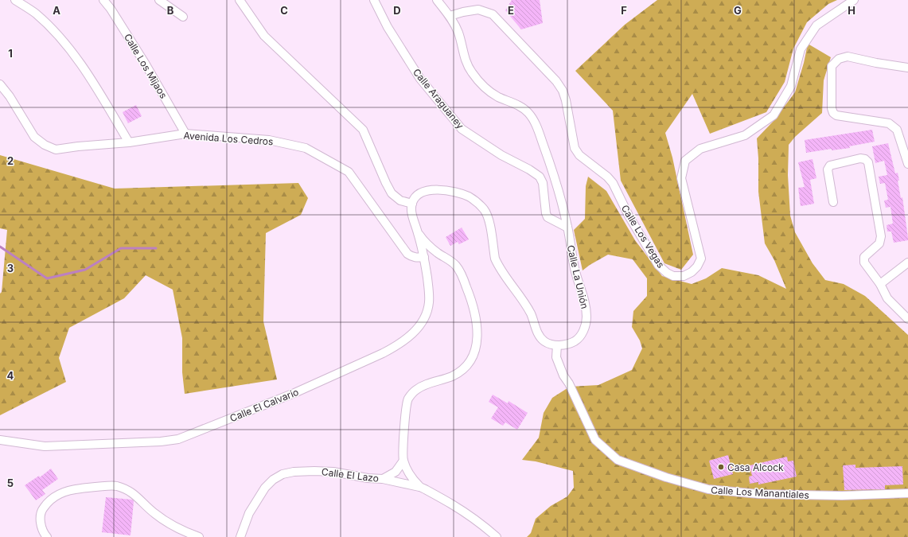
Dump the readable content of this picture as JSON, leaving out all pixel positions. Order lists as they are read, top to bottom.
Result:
{
  "streets": {
    "street": [
      "Calle Los Mijaos",
      "Calle Araguaney",
      "Avenida Los Cedros",
      "Calle Los Vegas",
      "Calle La Unión",
      "Calle El Calvario",
      "Calle El Lazo",
      "Calle Los Manantiales"
    ]
  },
  "crossings": [
    ["Calle Los Mijaos", "Avenida Los Cedros"],
    ["Calle Araguaney", "Calle La Unión"],
    ["Avenida Los Cedros", "Calle El Calvario"],
    ["Calle Los Vegas", "Calle La Unión"],
    ["Calle La Unión", "Calle Los Manantiales"]
  ],
  "places": ["Casa Alcock"],
  "grid": {
    "columns": [
      "A",
      "B",
      "C",
      "D",
      "E",
      "F",
      "G",
      "H"
    ],
    "rows": [
      "1",
      "2",
      "3",
      "4",
      "5"
    ]
  }
}
